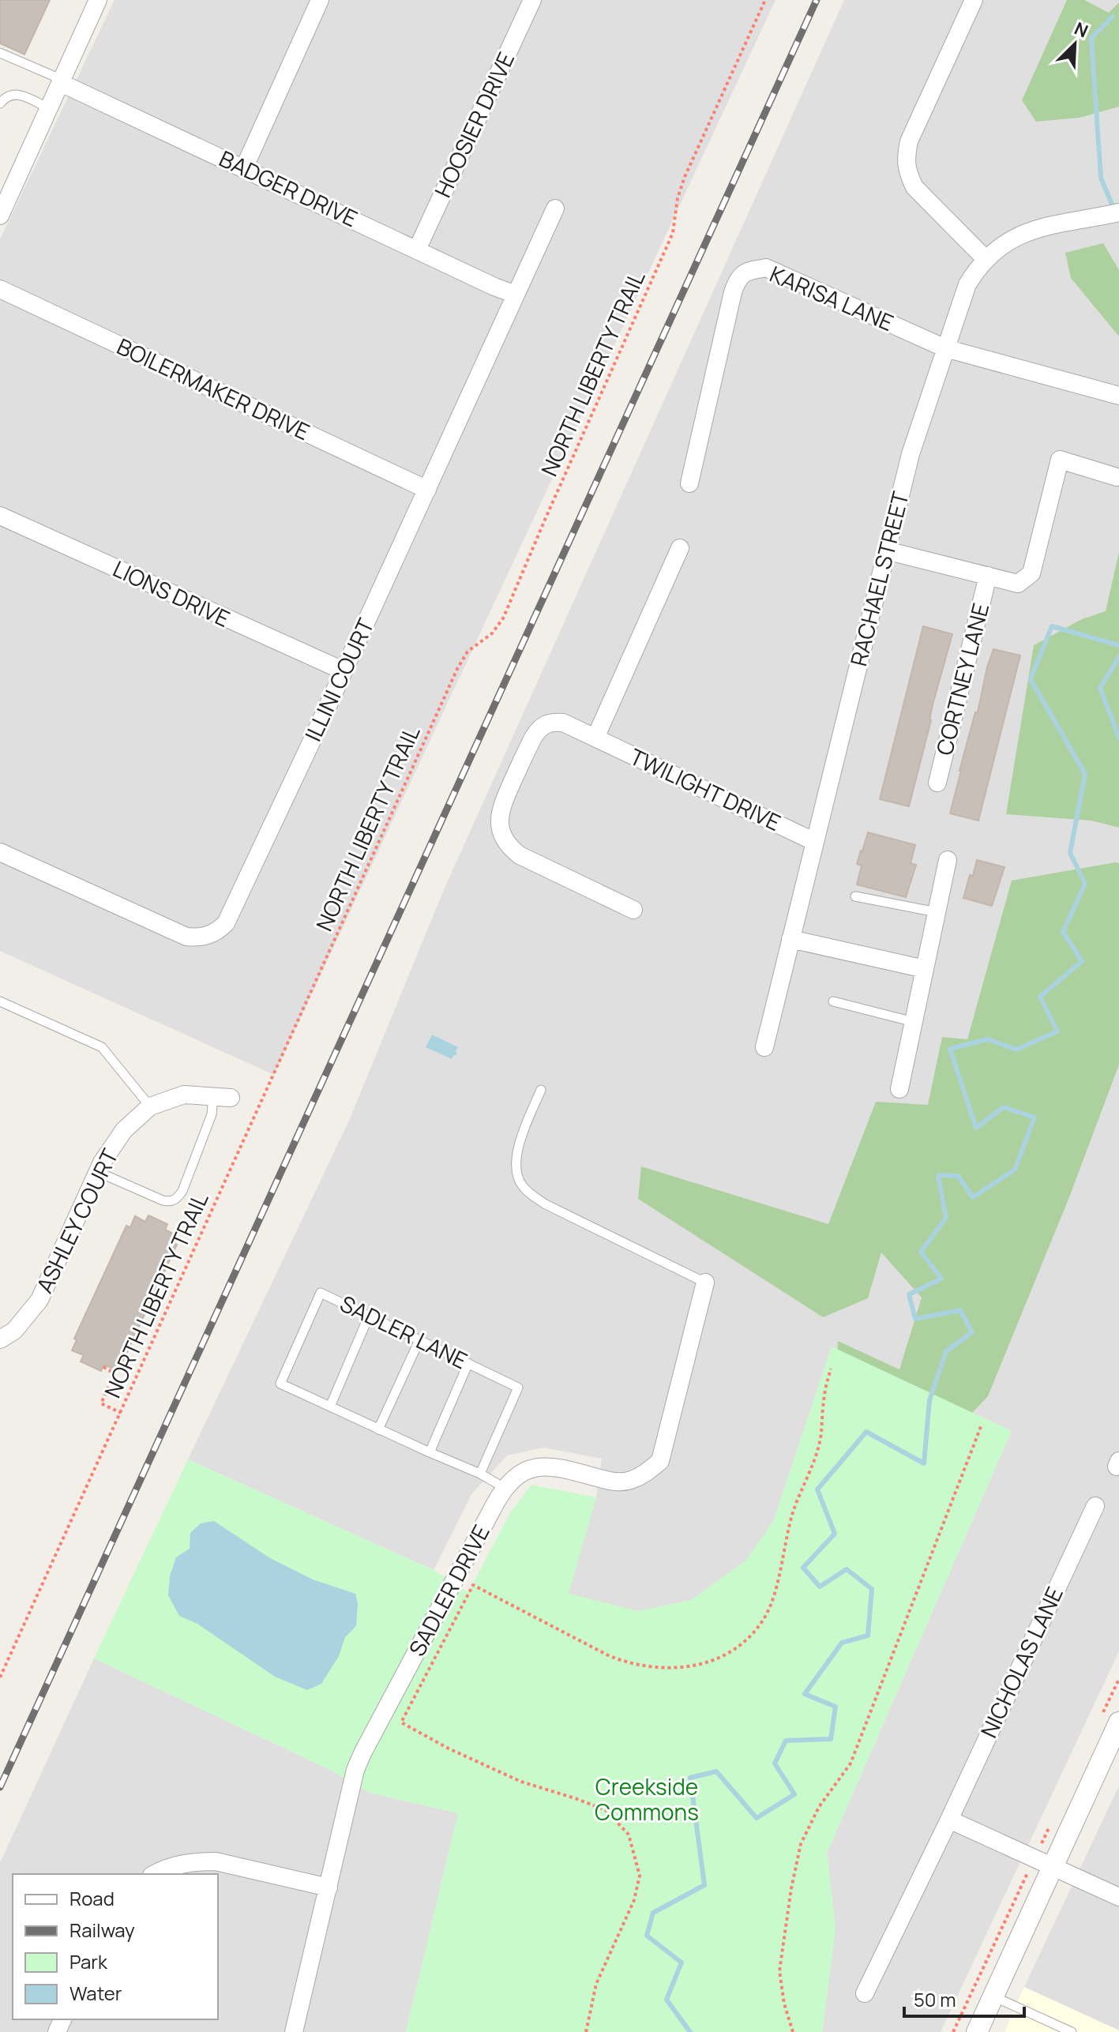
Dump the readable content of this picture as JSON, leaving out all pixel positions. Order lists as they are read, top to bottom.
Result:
{
  "streets": {
    "street": [
      "HOOSIER DRIVE",
      "BADGER DRIVE",
      "KARISA LANE",
      "BOILERMAKER DRIVE",
      "RACHAEL STREET",
      "LIONS DRIVE",
      "CORTNEY LANE",
      "ILLINI COURT",
      "TWILIGHT DRIVE",
      "ASHLEY COURT",
      "SADLER DRIVE",
      "NICHOLAS LANE"
    ],
    "lane": ["SADLER LANE"],
    "path": ["NORTH LIBERTY TRAIL"]
  },
  "crossings": [
    ["HOOSIER DRIVE", "BADGER DRIVE"],
    ["BADGER DRIVE", "ILLINI COURT"],
    ["KARISA LANE", "RACHAEL STREET"],
    ["BOILERMAKER DRIVE", "ILLINI COURT"],
    ["RACHAEL STREET", "CORTNEY LANE"],
    ["RACHAEL STREET", "TWILIGHT DRIVE"],
    ["LIONS DRIVE", "ILLINI COURT"],
    ["SADLER LANE", "SADLER DRIVE"]
  ],
  "parks": ["Creekside Commons"],
  "legend": [
    "Road",
    "Railway",
    "Park",
    "Water"
  ],
  "scale_bar": "50 m",
  "north": "top right"
}
